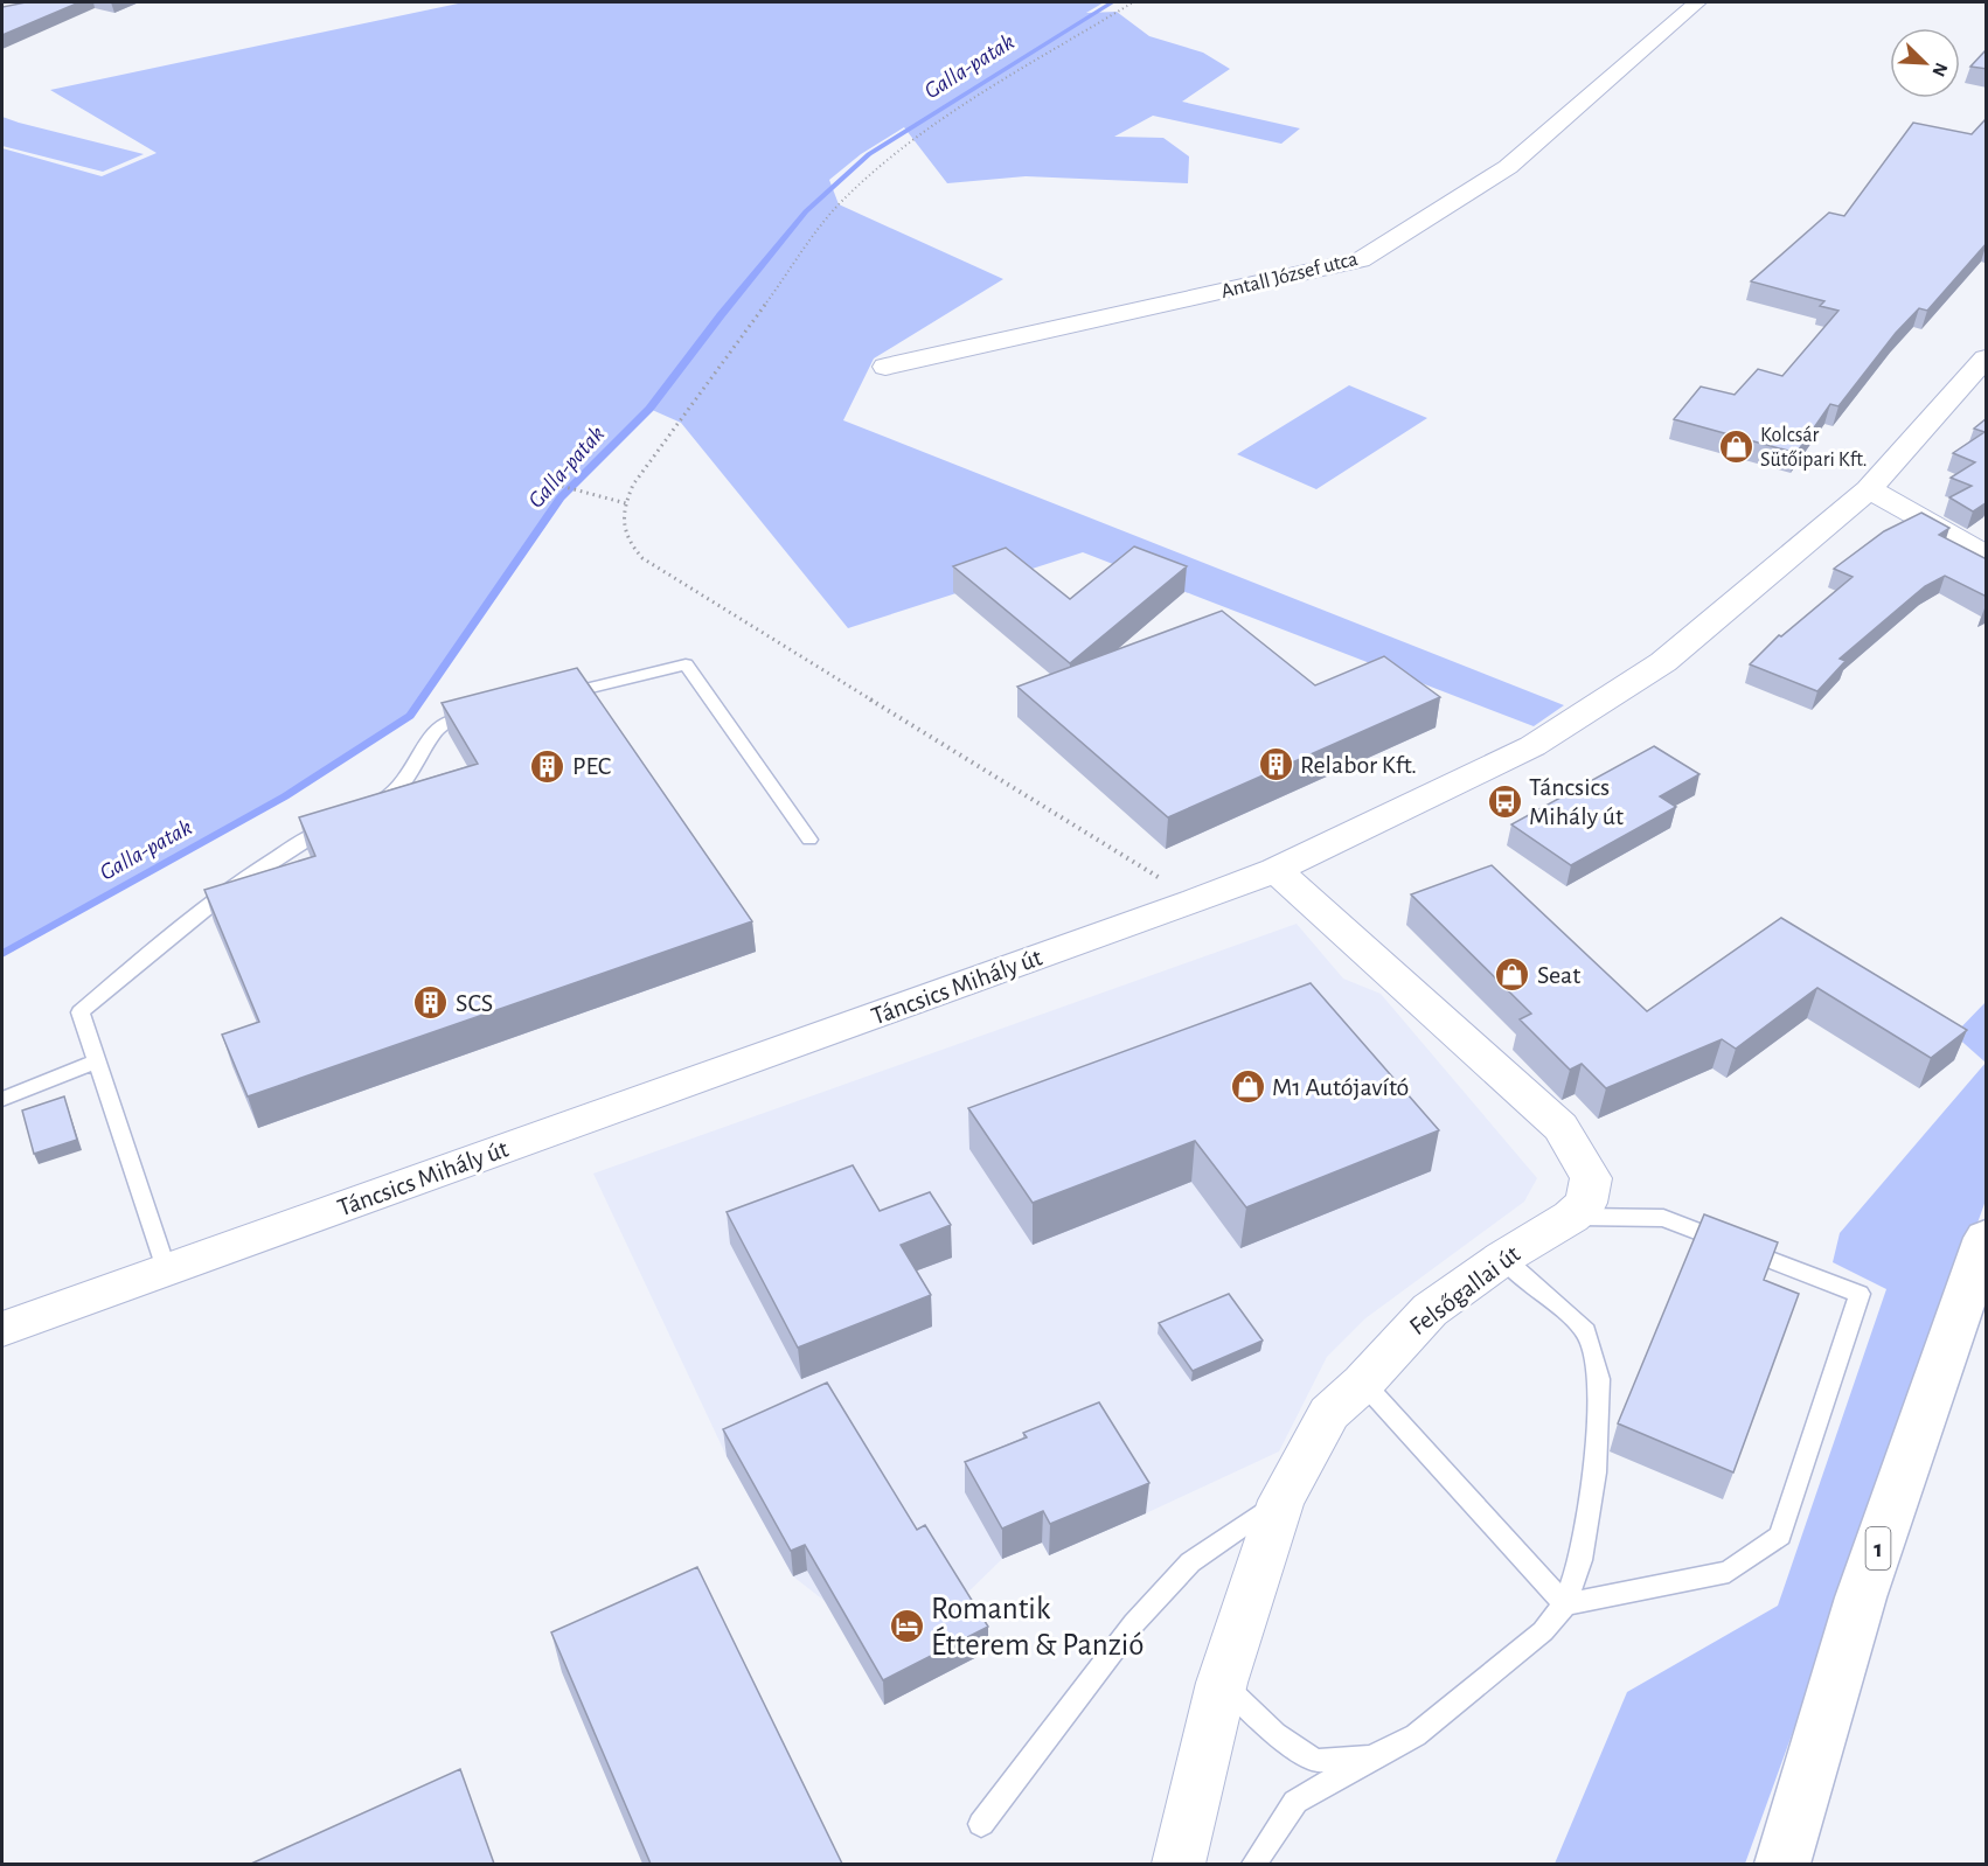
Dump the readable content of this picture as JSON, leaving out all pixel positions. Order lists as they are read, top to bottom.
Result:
{
  "streets": {
    "main road": ["1"],
    "street": ["Antall József utca", "Táncsics Mihály út", "Felsőgallai út"]
  },
  "crossings": [
    ["Táncsics Mihály út", "Felsőgallai út"]
  ],
  "water": ["Galla-patak"],
  "places": {
    "shop": ["Kolcsár Sütőipari Kft.", "Seat", "M1 Autójavító"],
    "building": ["Relabor Kft.", "PEC", "SCS"],
    "bus stop": ["Táncsics Mihály út"],
    "hotel": ["Romantik Étterem & Panzió"]
  },
  "north": "bottom right"
}
